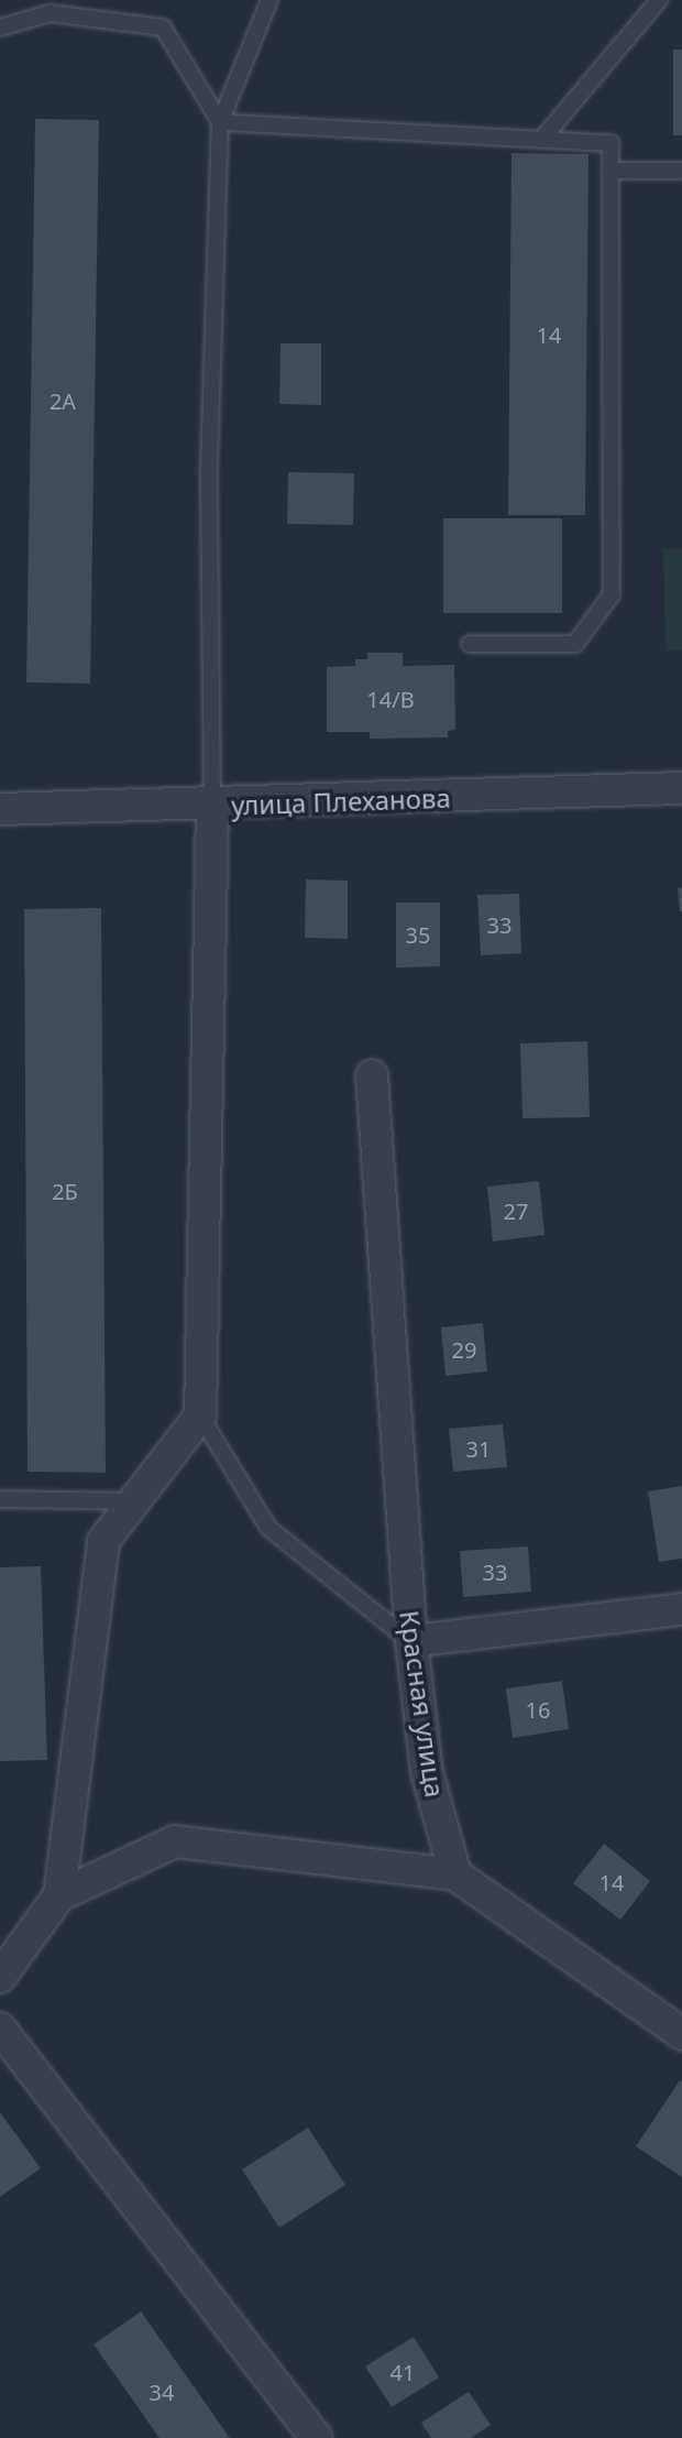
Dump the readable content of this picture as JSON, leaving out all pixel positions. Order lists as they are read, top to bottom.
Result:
{
  "streets": {
    "street": ["улица Плеханова", "Красная улица"]
  },
  "house_numbers": [
    "14",
    "2А",
    "14/В",
    "33",
    "35",
    "2Б",
    "27",
    "29",
    "31",
    "33",
    "16",
    "14",
    "41",
    "34"
  ]
}
